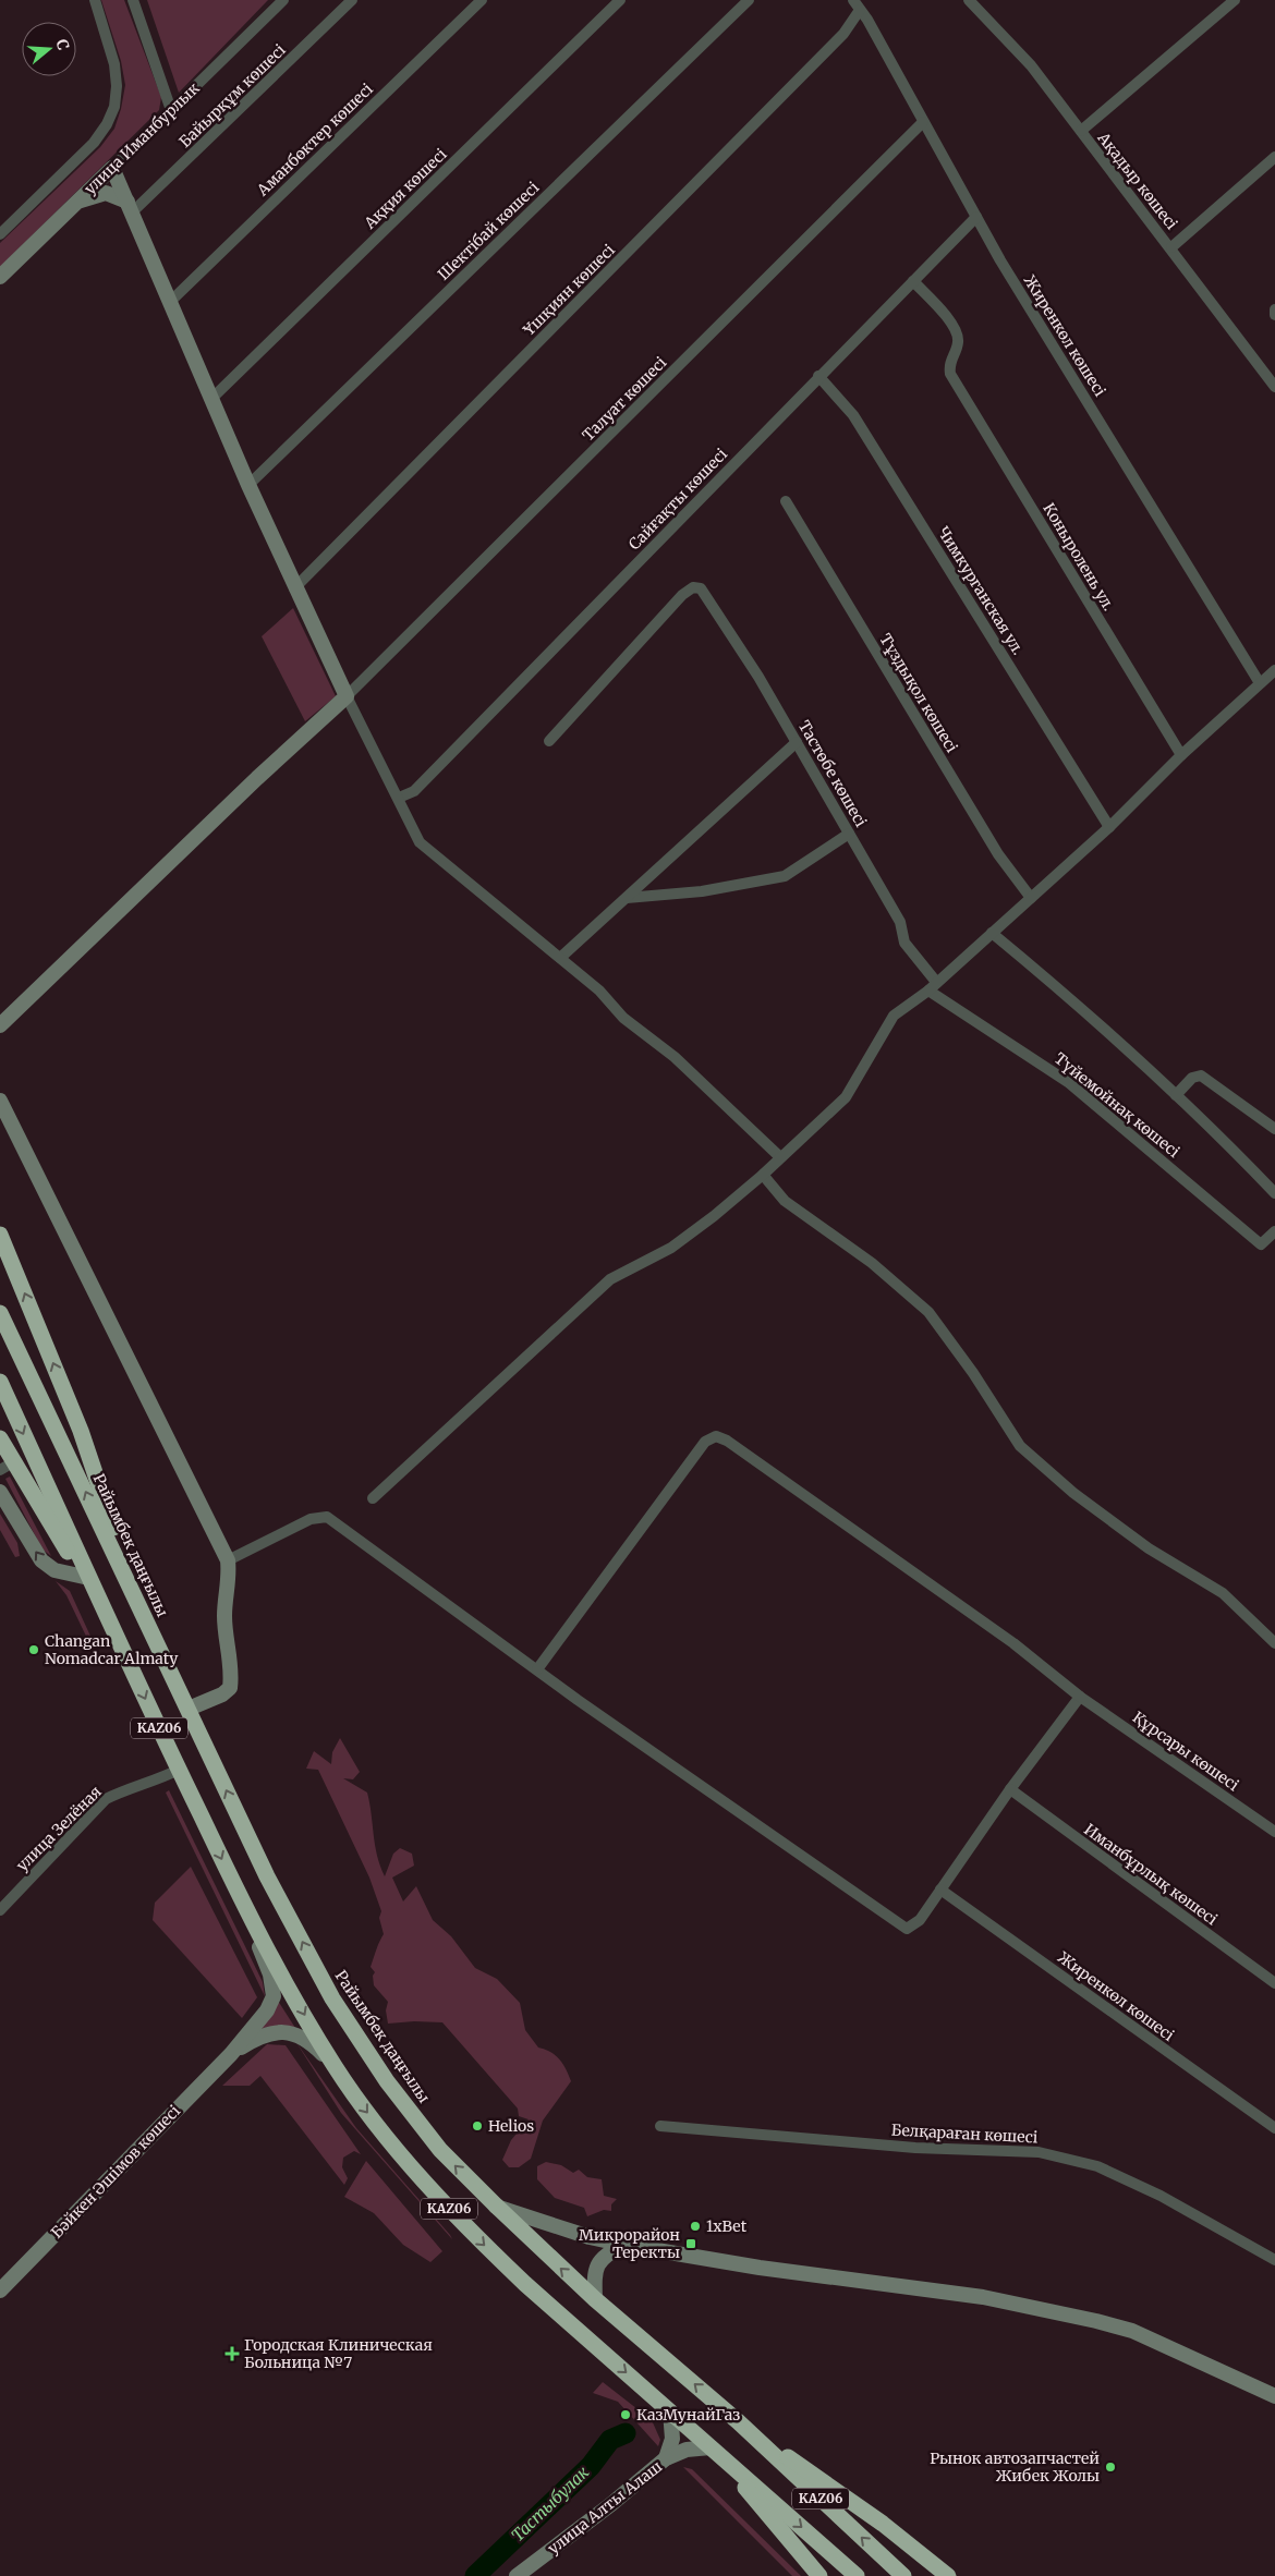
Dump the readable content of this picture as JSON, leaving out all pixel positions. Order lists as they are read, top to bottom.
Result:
{
  "streets": {
    "highway": ["Райымбек даңғылы", "KАZ06"],
    "street": [
      "Байырқұм көшесі",
      "улица Иманбурлык",
      "Аманбөктер көшесі",
      "Ақадыр көшесі",
      "Аққия көшесі",
      "Шектібай көшесі",
      "Ұшқиян көшесі",
      "Жиренкөл көшесі",
      "Талуат көшесі",
      "Сайғақты көшесі",
      "Коныролень ул.",
      "Чимкурганская ул.",
      "Тұздықол көшесі",
      "Тастөбе көшесі",
      "Түйемойнақ көшесі",
      "Құрсары көшесі",
      "улица Зелёная",
      "Иманбұрлық көшесі",
      "Белқараған көшесі",
      "Бәйкен Әшімов көшесі",
      "улица Алты Алаш"
    ]
  },
  "crossings": [
    ["Ұшқиян көшесі", "Жиренкөл көшесі"],
    ["Жиренкөл көшесі", "Талуат көшесі"],
    ["Жиренкөл көшесі", "Сайғақты көшесі"],
    ["Сайғақты көшесі", "Коныролень ул."],
    ["Сайғақты көшесі", "Чимкурганская ул."],
    ["KАZ06", "улица Зелёная"]
  ],
  "water": ["Тастыбулак"],
  "places": {
    "other": [
      "Changan Nomadcar Almaty",
      "Helios",
      "1xBet",
      "КазМунайГаз",
      "Рынок автозапчастей Жибек Жолы"
    ],
    "transit": ["Микрорайон Теректы"],
    "health": ["Городская Клиническая Больница №7"]
  },
  "north": "right"
}
